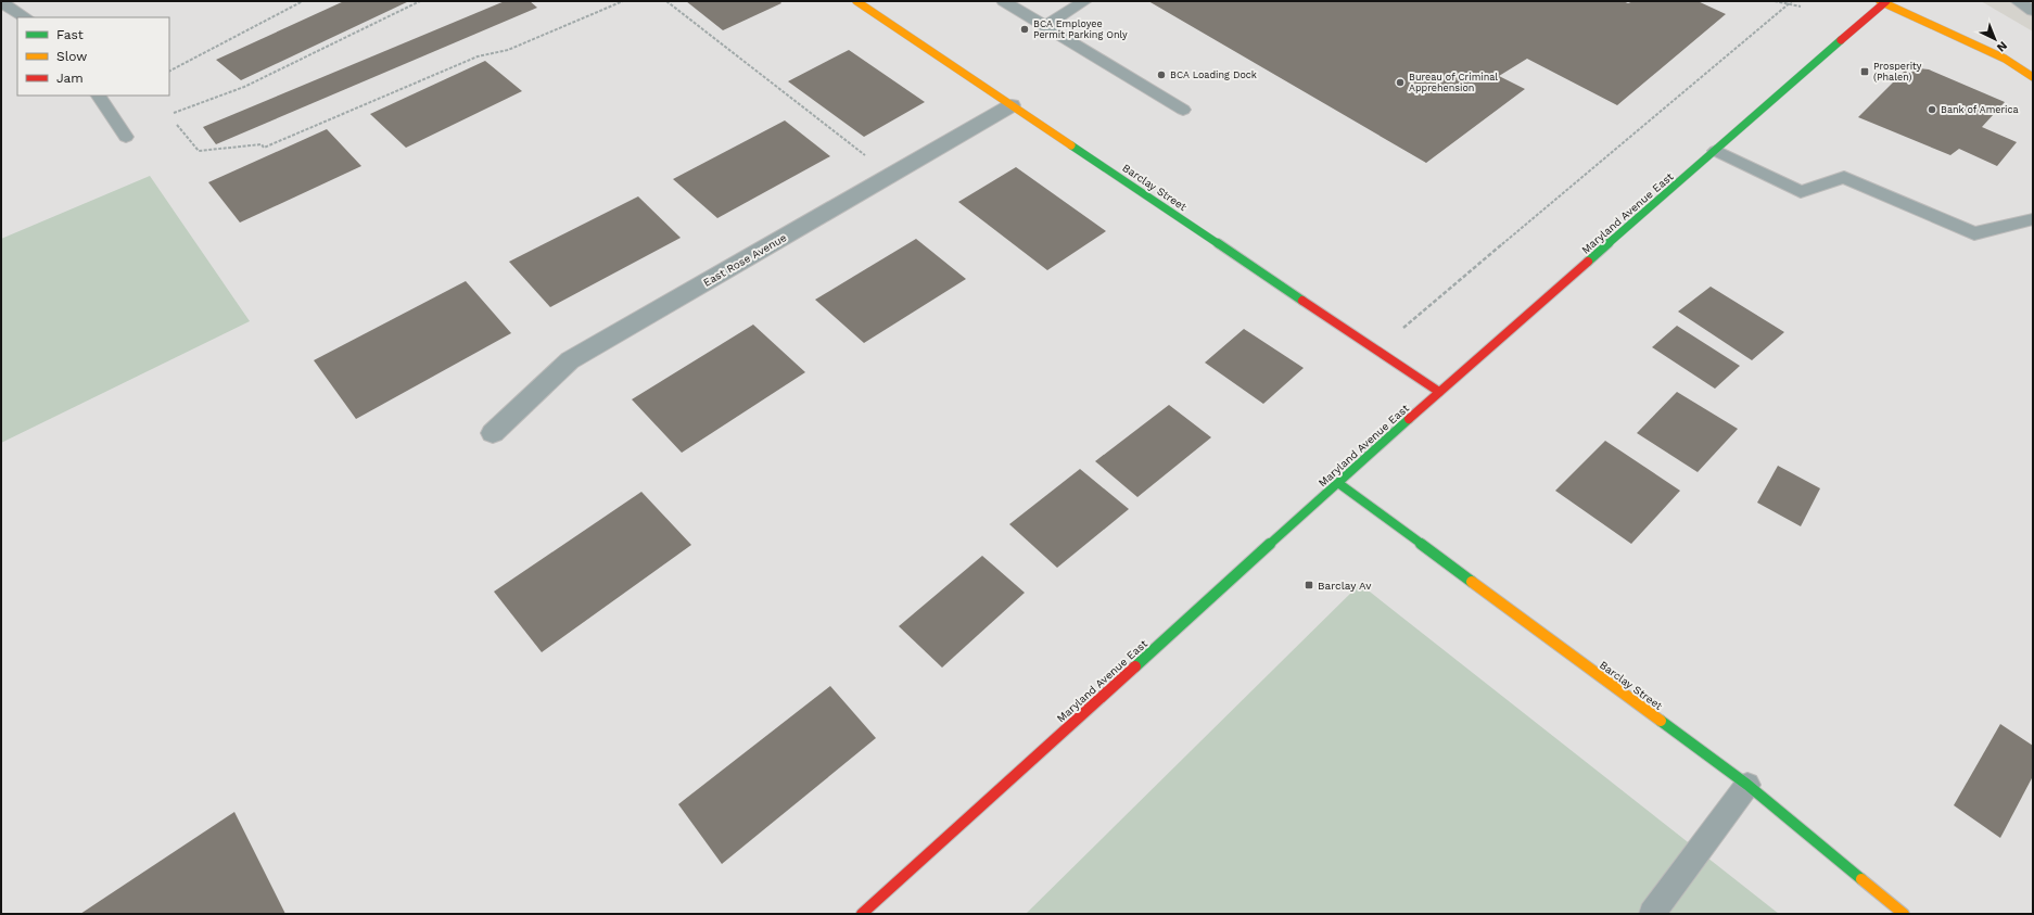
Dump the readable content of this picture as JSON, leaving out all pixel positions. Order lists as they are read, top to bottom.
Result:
{
  "streets": {
    "main road": ["Barclay Street", "Maryland Avenue East"],
    "street": ["East Rose Avenue"]
  },
  "crossings": [
    ["Barclay Street", "Maryland Avenue East"],
    ["Barclay Street", "East Rose Avenue"]
  ],
  "places": {
    "other": [
      "BCA Employee Permit Parking Only",
      "BCA Loading Dock",
      "Bureau of Criminal Apprehension",
      "Bank of America"
    ],
    "transit": ["Prosperity (Phalen)", "Barclay Av"]
  },
  "legend": ["Fast", "Slow", "Jam"],
  "north": "bottom right"
}
